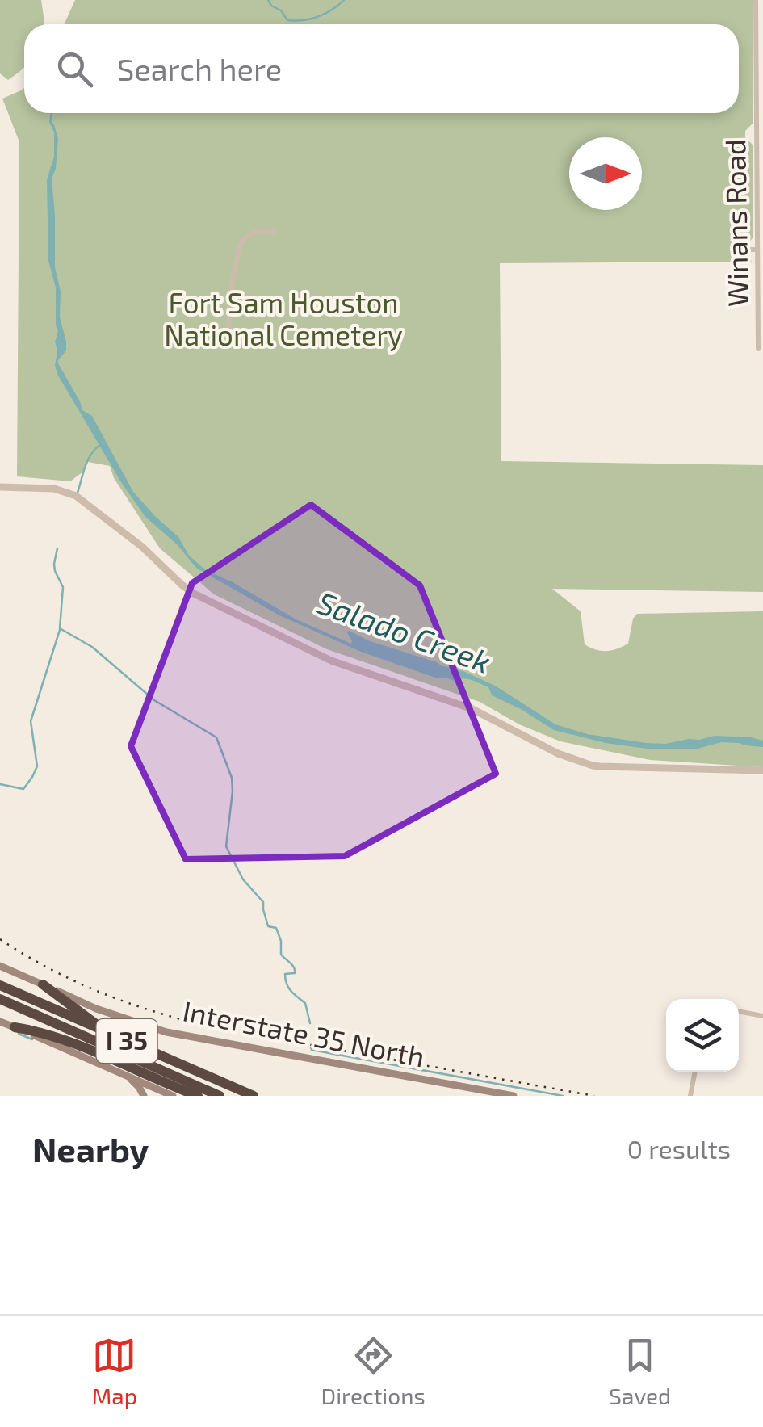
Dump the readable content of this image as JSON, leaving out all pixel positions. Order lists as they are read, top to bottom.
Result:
{
  "streets": {
    "highway": ["I 35"],
    "main road": ["Interstate 35 North"],
    "street": ["Winans Road"]
  },
  "water": ["Salado Creek"],
  "parks": ["Fort Sam Houston National Cemetery"],
  "north": "right",
  "page": {
    "search": "Search here",
    "heading": ["Nearby", "0 results"],
    "nav": ["Map", "Directions", "Saved"]
  }
}
